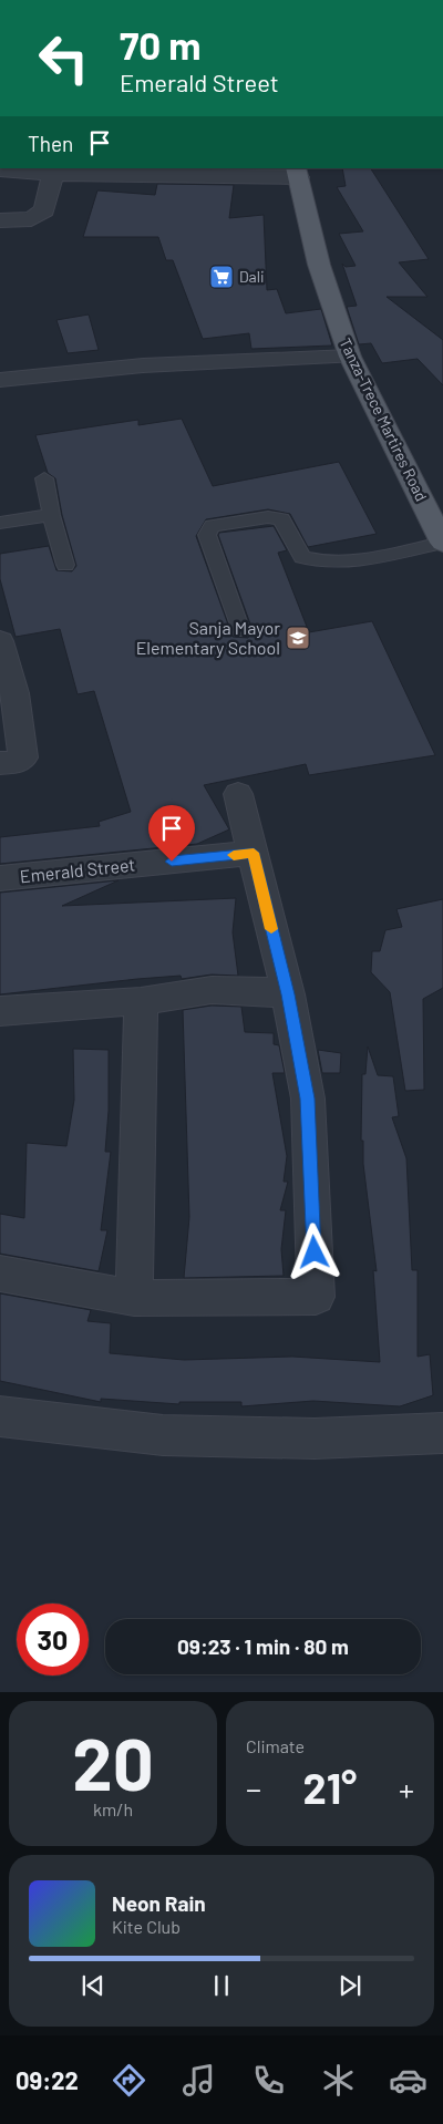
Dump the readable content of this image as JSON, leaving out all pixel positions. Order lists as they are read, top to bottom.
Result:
{
  "streets": {
    "main road": ["Tanza-Trece Martires Road"],
    "street": ["Emerald Street"]
  },
  "places": {
    "supermarket": ["Dali"],
    "school or university": ["Sanja Mayor Elementary School"]
  },
  "page": {
    "turn": ["70 m", "Emerald Street"],
    "then": "Then",
    "limit": "30",
    "trip": "09:23 · 1 min · 80 m",
    "tile": [
      ["20", "km/h"],
      "Climate"
    ],
    "heat": ["−", "21°", "+"],
    "song": ["Neon Rain", "Kite Club"],
    "tabs": "09:22"
  }
}
